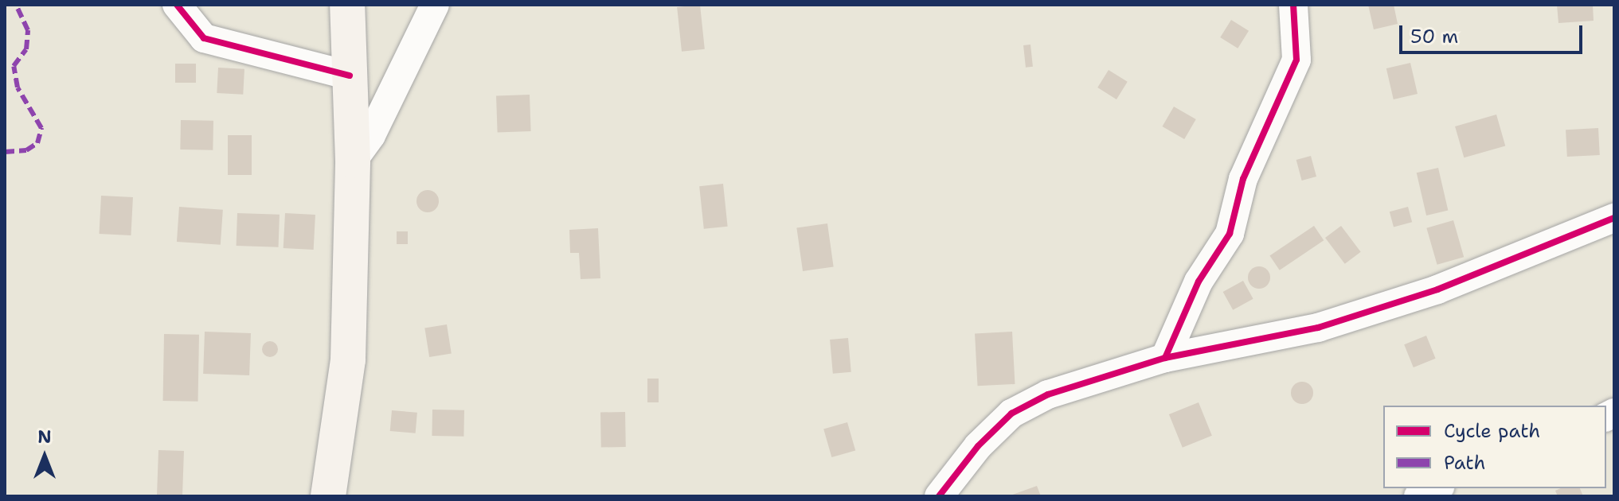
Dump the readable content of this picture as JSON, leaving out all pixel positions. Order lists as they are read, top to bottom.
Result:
{
  "legend": ["Cycle path", "Path"],
  "scale_bar": "50 m",
  "north": "top"
}
